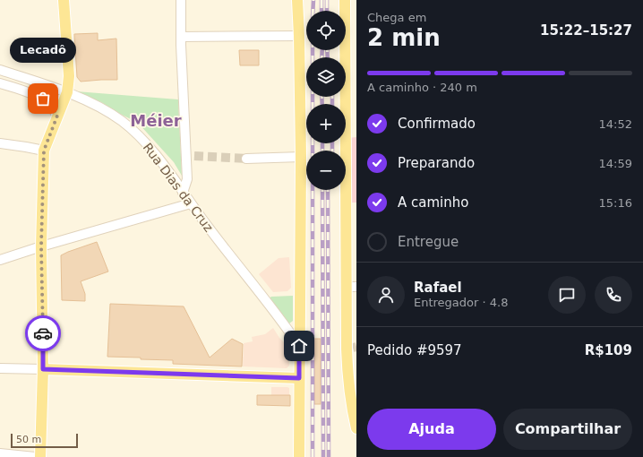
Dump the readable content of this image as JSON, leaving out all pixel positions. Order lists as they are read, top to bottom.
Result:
{
  "streets": {
    "street": ["Rua Dias da Cruz"]
  },
  "districts": ["Méier"],
  "places": ["Lecadô"],
  "scale_bar": "50 m",
  "page": {
    "heading": ["2 min", "Chega em", "15:22–15:27"],
    "panel": [
      "Rafael",
      "Entregador · 4.8",
      "Pedido #9597",
      "R$109"
    ],
    "map_buttons": ["+", "−"],
    "bubble": "Lecadô",
    "bar": "A caminho · 240 m",
    "list": [
      ["Confirmado", "14:52"],
      ["Preparando", "14:59"],
      ["A caminho", "15:16"],
      "Entregue"
    ],
    "buttons": ["Ajuda", "Compartilhar"],
    "scale": "50 m"
  }
}
